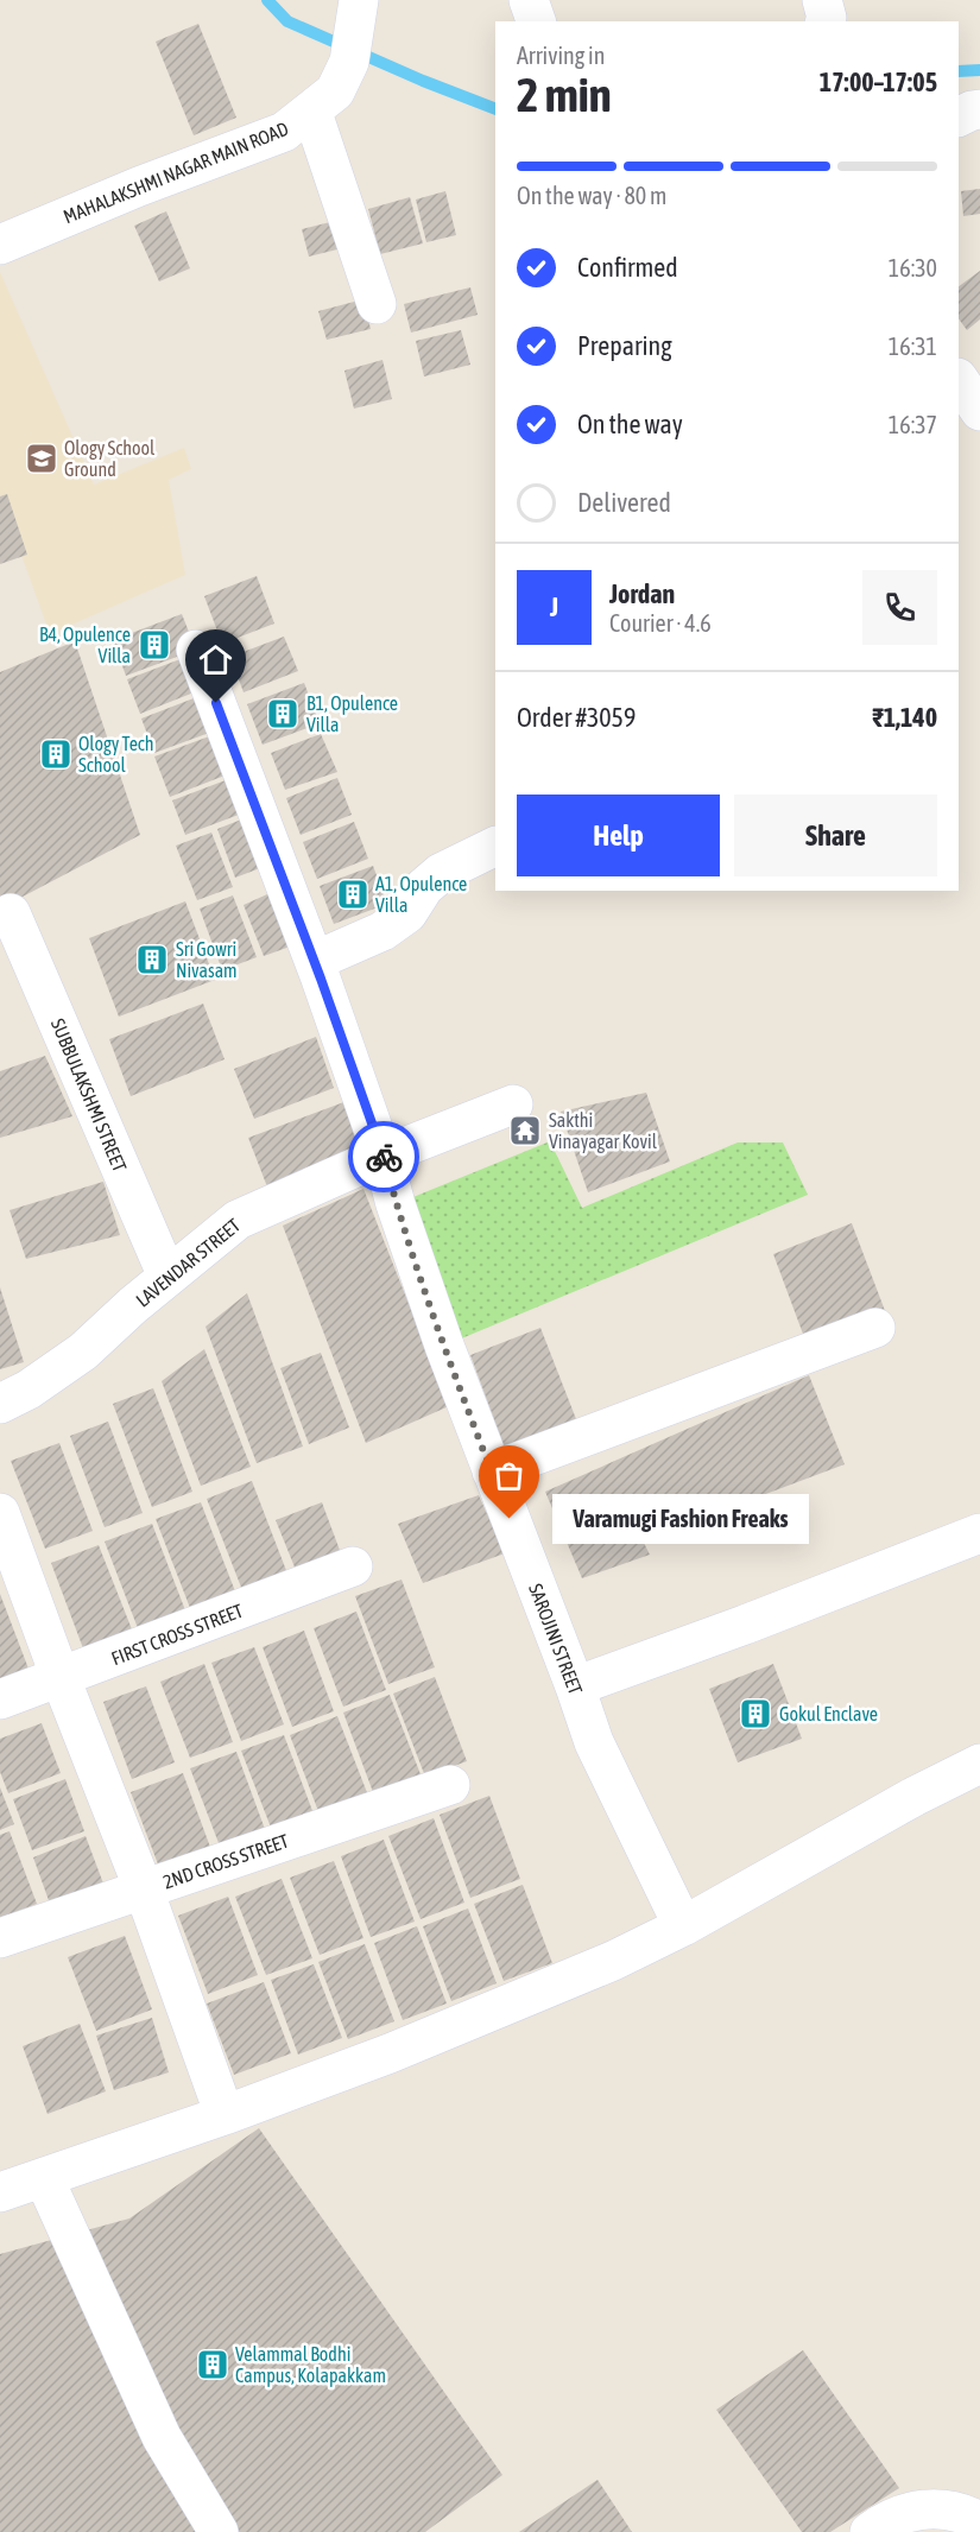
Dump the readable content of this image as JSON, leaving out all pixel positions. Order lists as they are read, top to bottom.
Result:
{
  "streets": {
    "street": [
      "MAHALAKSHMI NAGAR MAIN ROAD",
      "SUBBULAKSHMI STREET",
      "LAVENDAR STREET",
      "FIRST CROSS STREET",
      "SAROJINI STREET",
      "2ND CROSS STREET"
    ]
  },
  "crossings": [
    ["SUBBULAKSHMI STREET", "LAVENDAR STREET"],
    ["LAVENDAR STREET", "SAROJINI STREET"]
  ],
  "places": {
    "school or university": ["Ology School Ground"],
    "building": [
      "B4, Opulence Villa",
      "B1, Opulence Villa",
      "Ology Tech School",
      "A1, Opulence Villa",
      "Sri Gowri Nivasam",
      "Gokul Enclave",
      "Velammal Bodhi Campus, Kolapakkam"
    ],
    "temple": ["Sakthi Vinayagar Kovil"],
    "other": ["Varamugi Fashion Freaks"]
  },
  "page": {
    "heading": ["2 min", "Arriving in", "17:00–17:05"],
    "panel": [
      "Jordan",
      "Courier · 4.6",
      "Order #3059",
      "₹1,140"
    ],
    "bar": "On the way · 80 m",
    "list": [
      ["Confirmed", "16:30"],
      ["Preparing", "16:31"],
      ["On the way", "16:37"],
      "Delivered"
    ],
    "round": "J",
    "buttons": ["Help", "Share"],
    "bubble": "Varamugi Fashion Freaks"
  }
}
